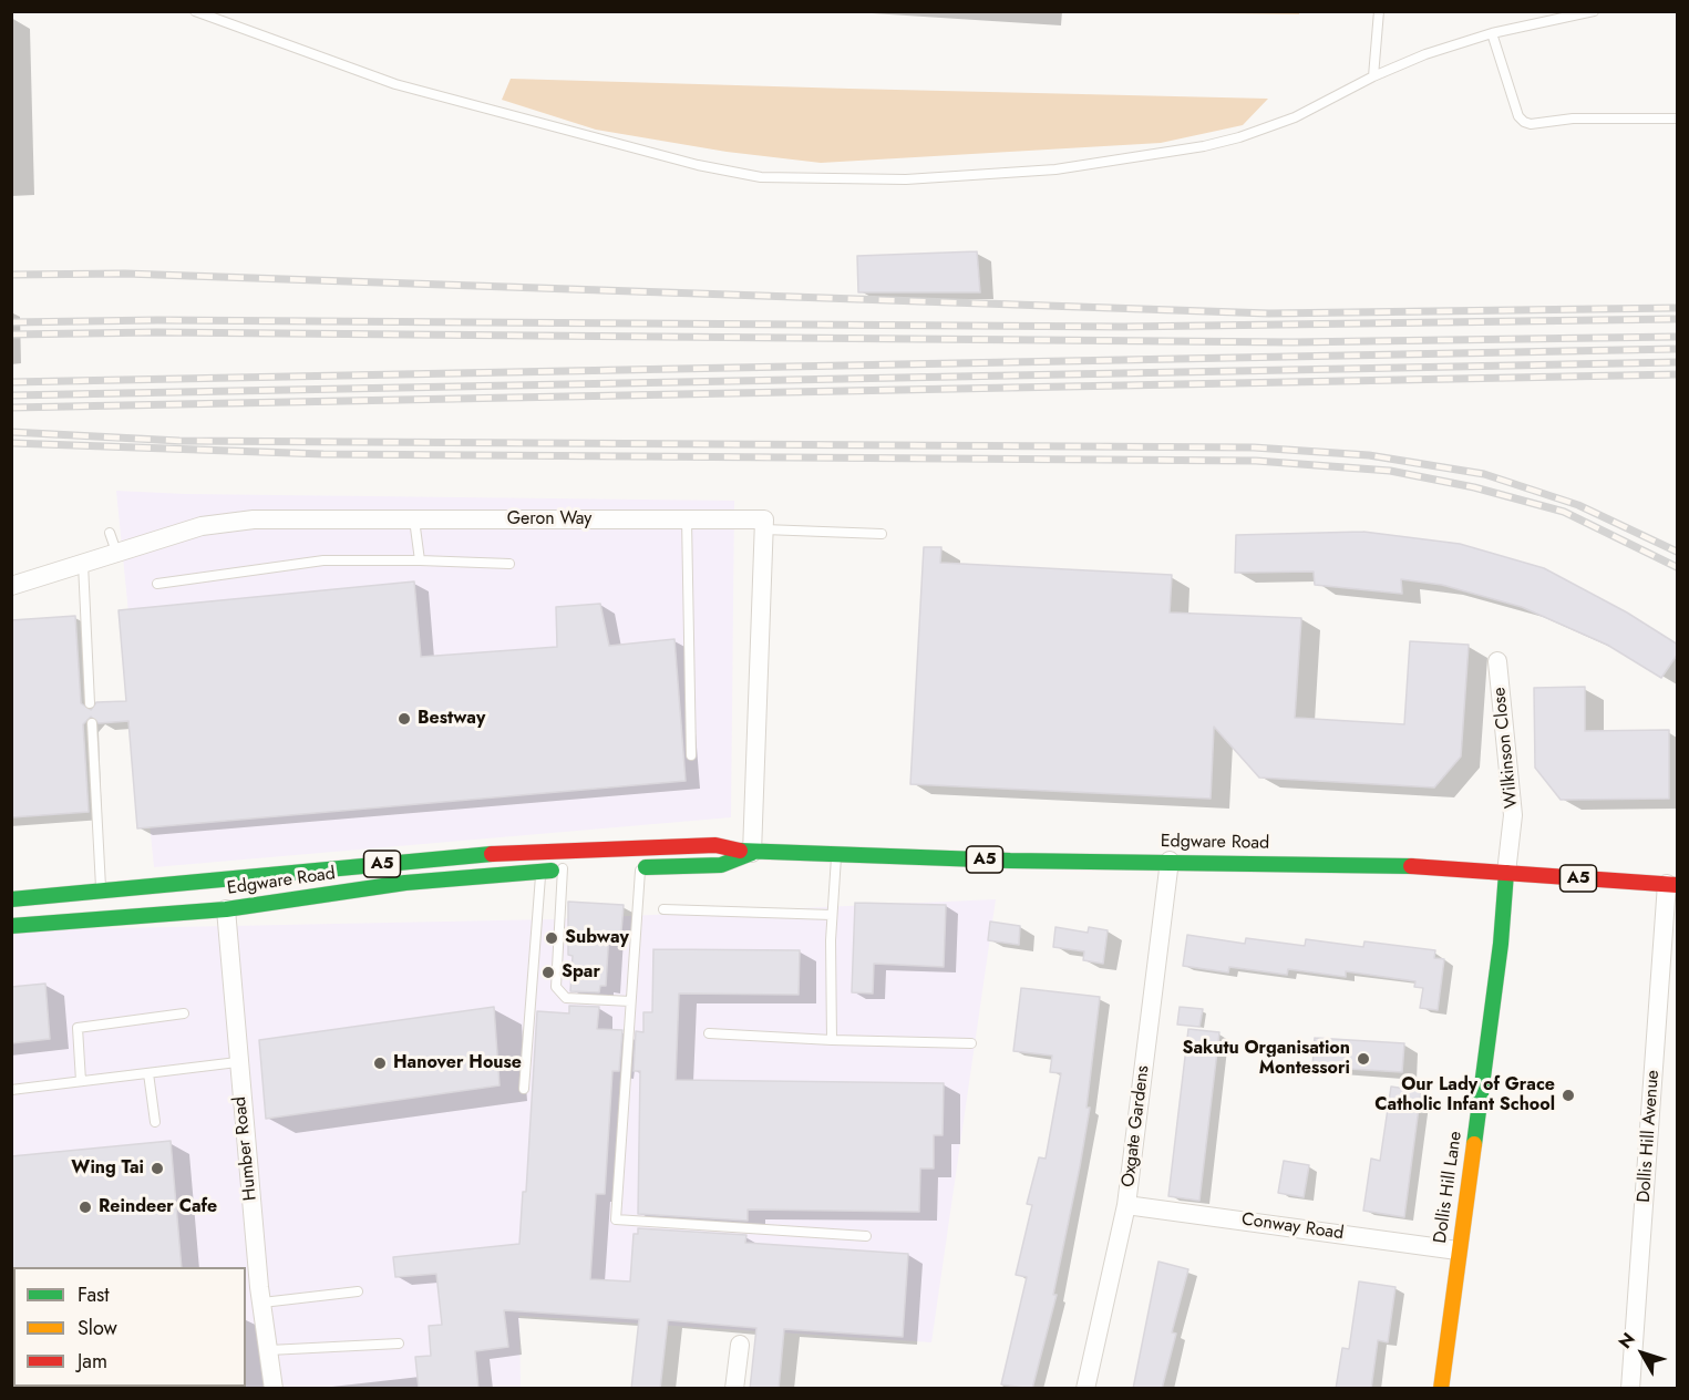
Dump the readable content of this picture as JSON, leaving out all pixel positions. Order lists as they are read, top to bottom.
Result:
{
  "streets": {
    "main road": ["Edgware Road", "A5", "Dollis Hill Lane"],
    "street": [
      "Geron Way",
      "Wilkinson Close",
      "Oxgate Gardens",
      "Dollis Hill Avenue",
      "Humber Road",
      "Conway Road"
    ]
  },
  "crossings": [
    ["Wilkinson Close", "Edgware Road"],
    ["Wilkinson Close", "Dollis Hill Lane"],
    ["Edgware Road", "Oxgate Gardens"],
    ["Edgware Road", "Dollis Hill Avenue"],
    ["Edgware Road", "Humber Road"],
    ["Edgware Road", "Dollis Hill Lane"],
    ["Oxgate Gardens", "Conway Road"],
    ["Dollis Hill Lane", "Conway Road"]
  ],
  "places": [
    "Bestway",
    "Subway",
    "Spar",
    "Sakutu Organisation Montessori",
    "Hanover House",
    "Our Lady of Grace Catholic Infant School",
    "Wing Tai",
    "Reindeer Cafe"
  ],
  "legend": ["Fast", "Slow", "Jam"],
  "north": "top left"
}
